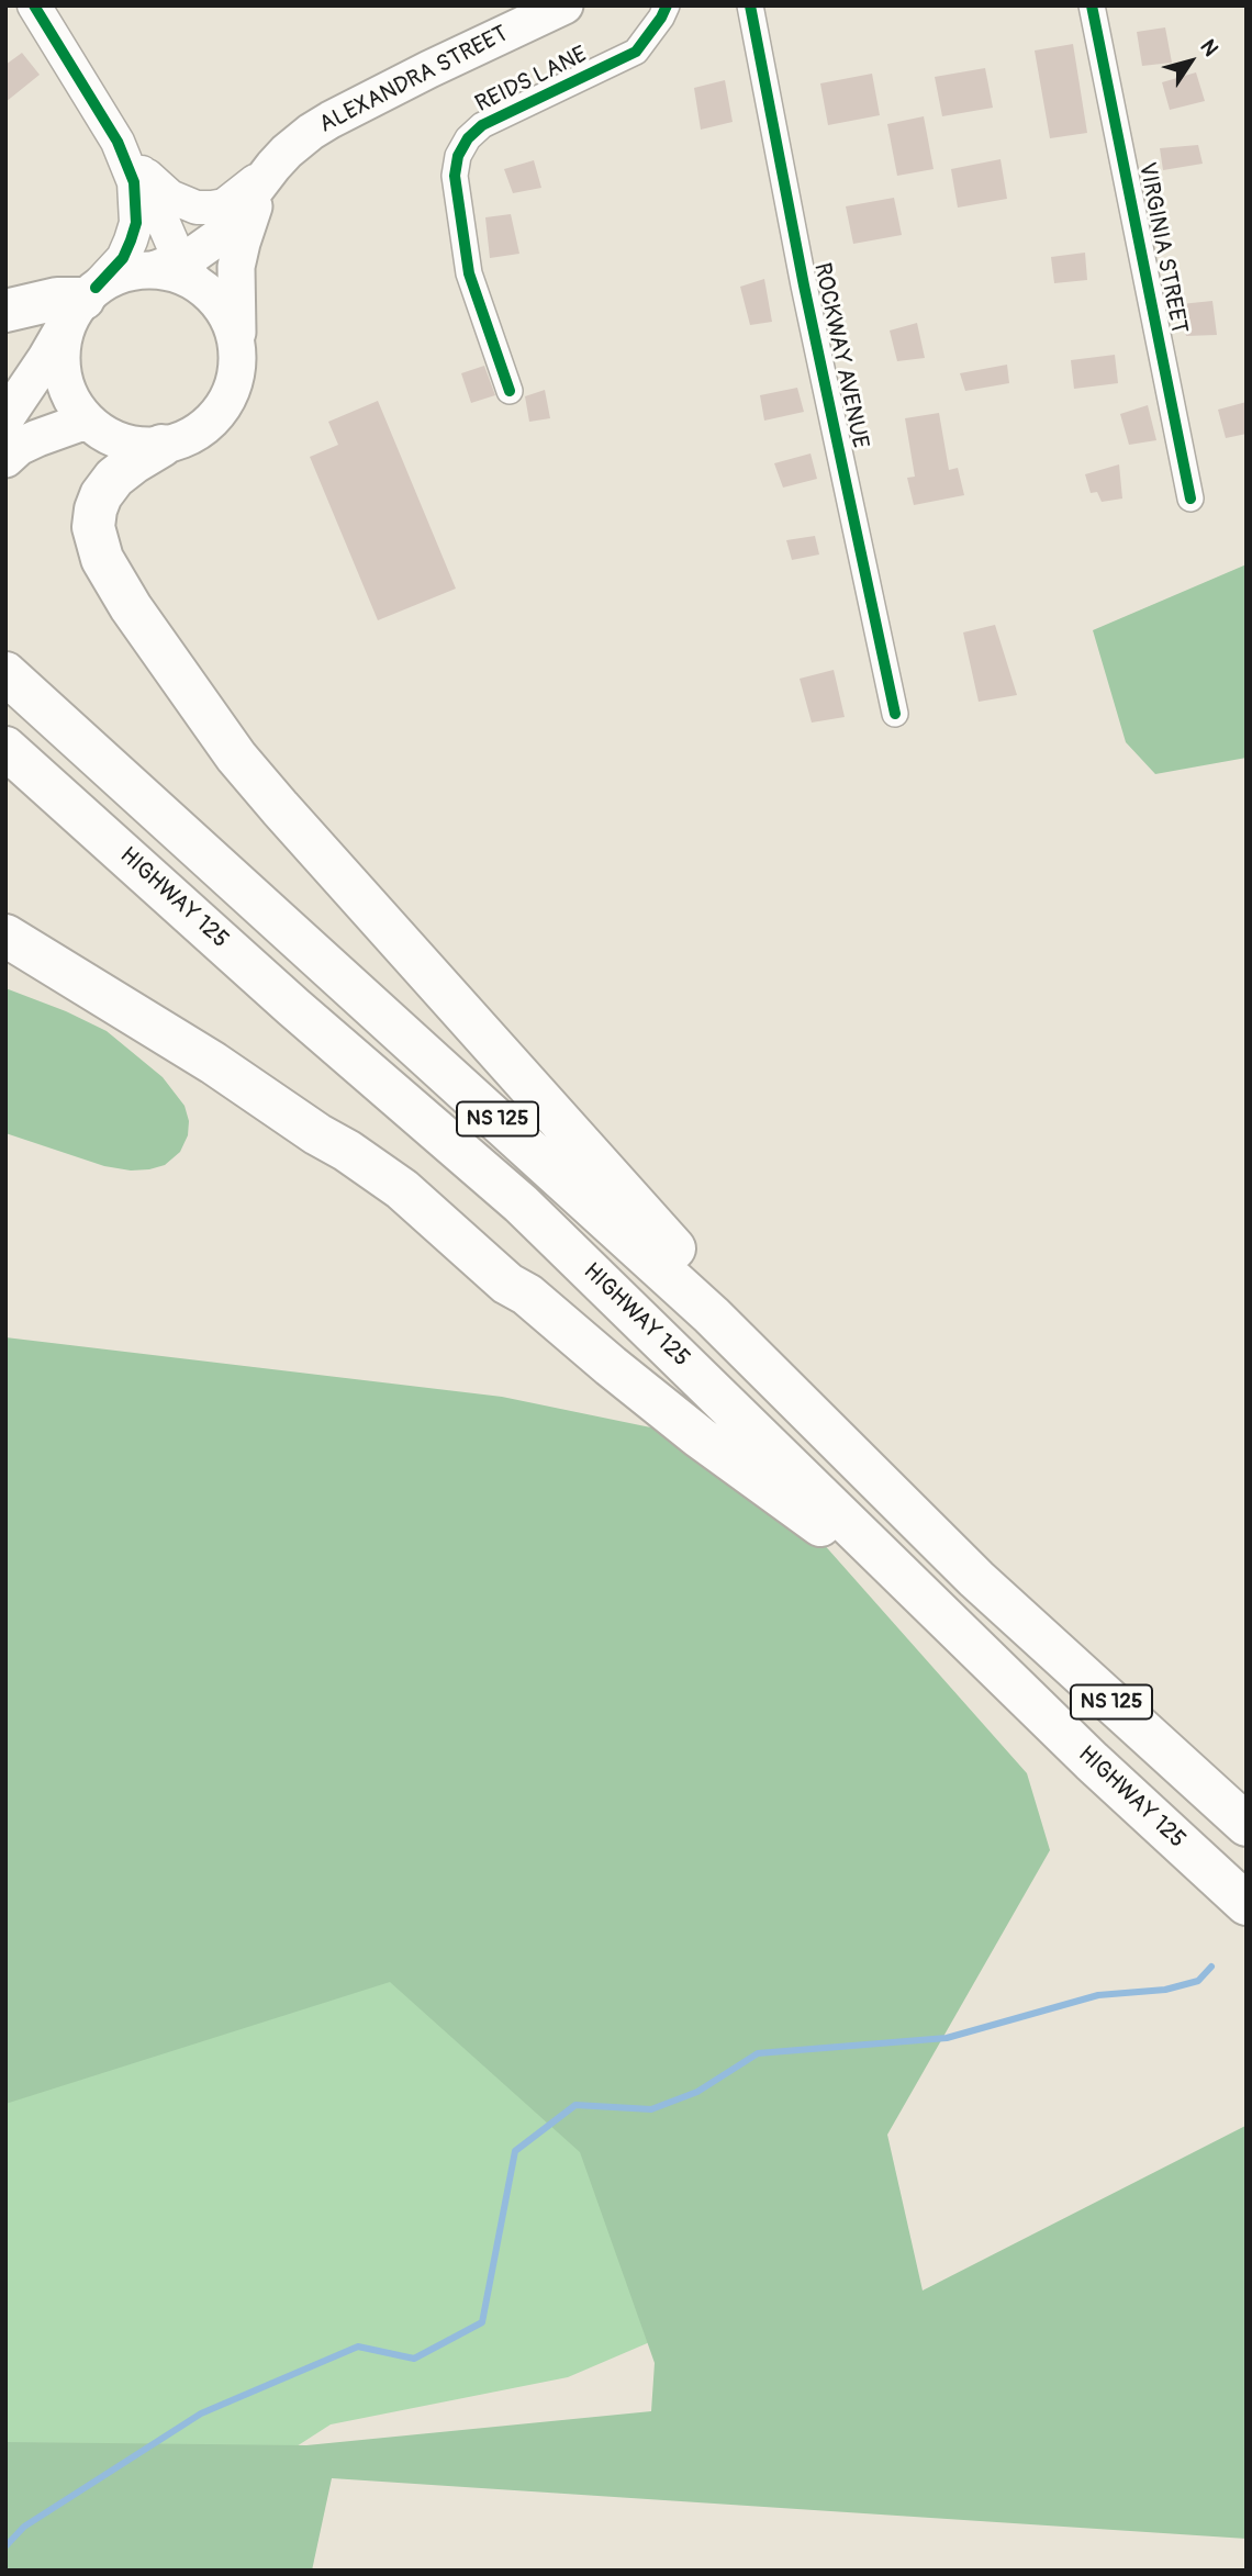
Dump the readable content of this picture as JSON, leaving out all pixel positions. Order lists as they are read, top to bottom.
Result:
{
  "streets": {
    "highway": ["HIGHWAY 125", "NS 125"],
    "main road": ["ALEXANDRA STREET"],
    "street": ["REIDS LANE", "VIRGINIA STREET", "ROCKWAY AVENUE"]
  },
  "north": "top right"
}
